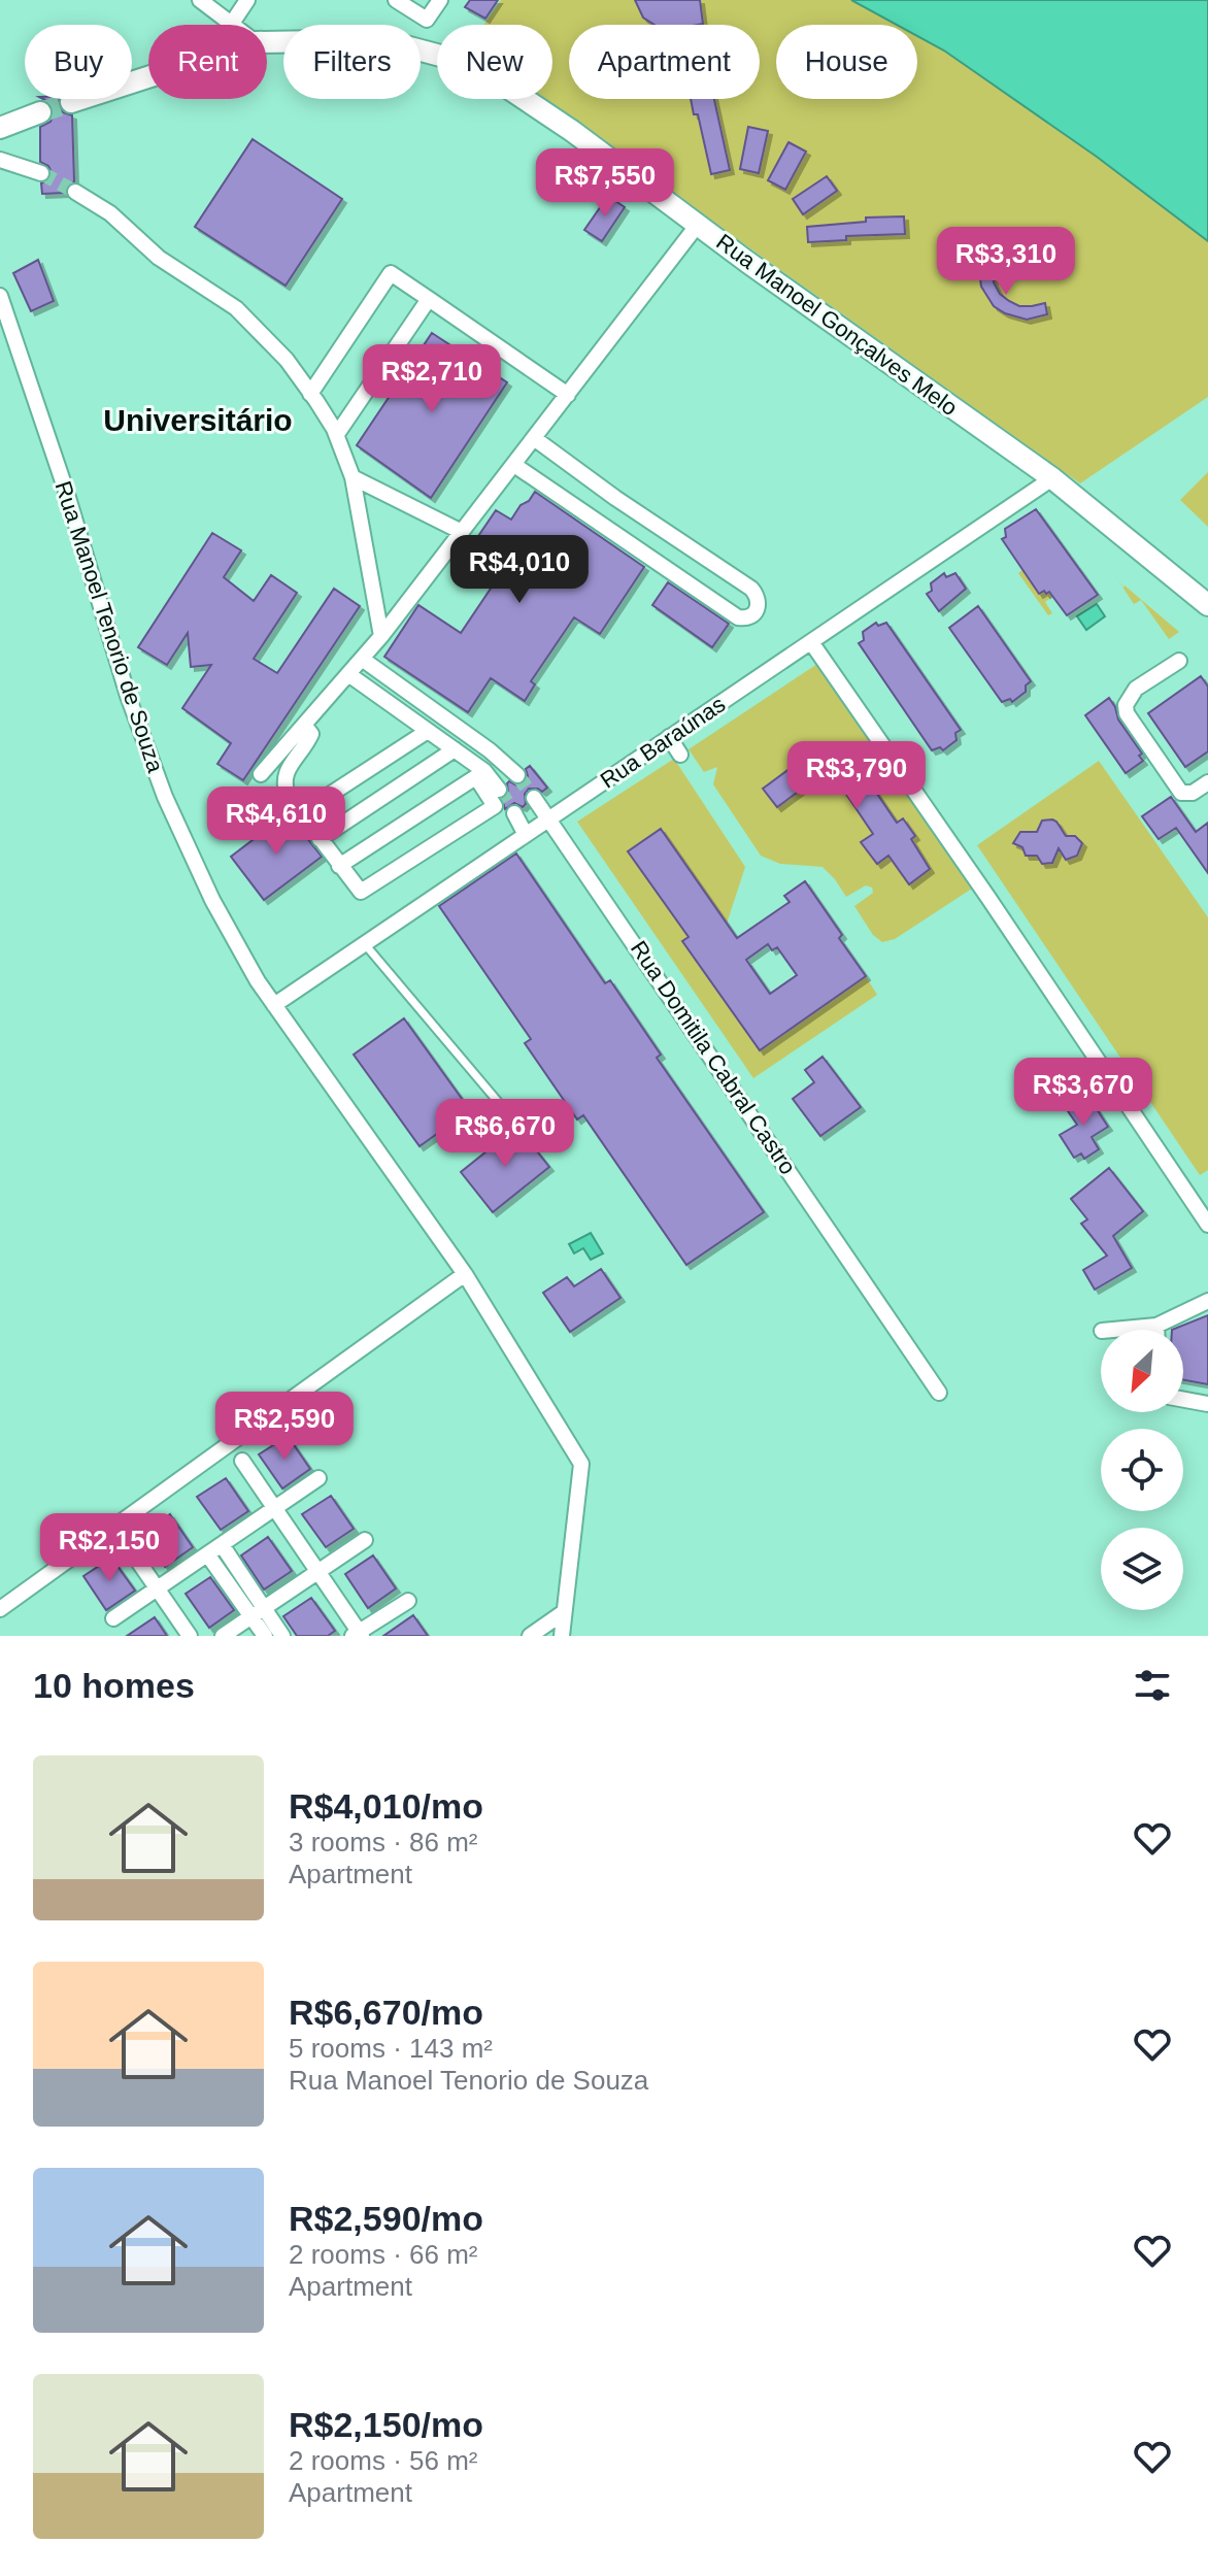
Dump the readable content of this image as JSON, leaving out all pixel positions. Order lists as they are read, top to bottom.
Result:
{
  "streets": {
    "street": [
      "Rua Manoel Gonçalves Melo",
      "Rua Manoel Tenorio de Souza",
      "Rua Baraúnas",
      "Rua Domitila Cabral Castro"
    ]
  },
  "crossings": [
    ["Rua Manoel Gonçalves Melo", "Rua Baraúnas"],
    ["Rua Manoel Tenorio de Souza", "Rua Baraúnas"],
    ["Rua Baraúnas", "Rua Domitila Cabral Castro"]
  ],
  "districts": ["Universitário"],
  "north": "bottom left",
  "page": {
    "chip": [
      "Buy",
      "Rent",
      "Filters",
      "New",
      "Apartment",
      "House"
    ],
    "price": [
      "R$7,550",
      "R$3,310",
      "R$2,710",
      "R$4,010",
      "R$3,790",
      "R$4,610",
      "R$3,670",
      "R$6,670",
      "R$2,590",
      "R$2,150"
    ],
    "heading": "10 homes",
    "list": [
      {
        "name": "R$4,010/mo",
        "note": "3 rooms · 86 m² · Apartment"
      },
      {
        "name": "R$6,670/mo",
        "note": "5 rooms · 143 m² · Rua Manoel Tenorio de Souza"
      },
      {
        "name": "R$2,590/mo",
        "note": "2 rooms · 66 m² · Apartment"
      },
      {
        "name": "R$2,150/mo",
        "note": "2 rooms · 56 m² · Apartment"
      }
    ]
  }
}
